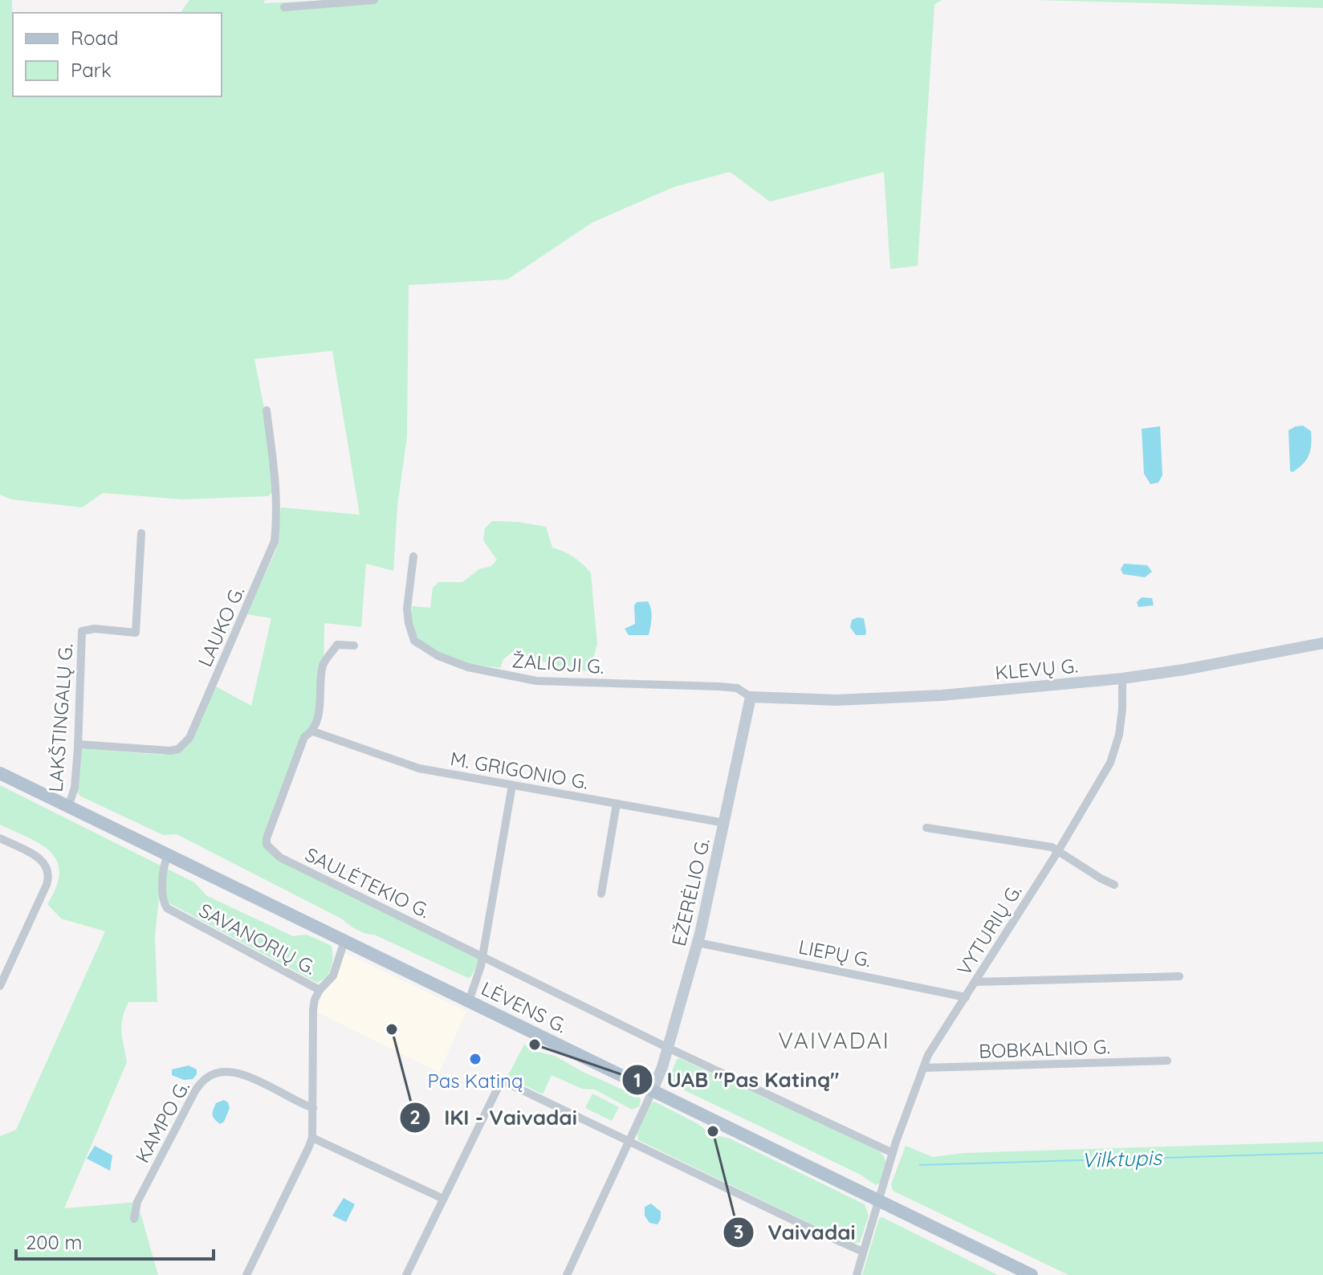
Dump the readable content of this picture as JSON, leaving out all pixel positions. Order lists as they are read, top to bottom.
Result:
{
  "streets": {
    "main road": ["KLEVŲ G.", "EŽERĖLIO G.", "LĖVENS G."],
    "street": [
      "LAUKO G.",
      "ŽALIOJI G.",
      "LAKŠTINGALŲ G.",
      "M. GRIGONIO G.",
      "SAULĖTEKIO G.",
      "VYTURIŲ G.",
      "SAVANORIŲ G.",
      "LIEPŲ G.",
      "BOBKALNIO G.",
      "KAMPO G."
    ]
  },
  "crossings": [
    ["LAUKO G.", "LAKŠTINGALŲ G."],
    ["ŽALIOJI G.", "KLEVŲ G."],
    ["ŽALIOJI G.", "EŽERĖLIO G."],
    ["KLEVŲ G.", "EŽERĖLIO G."],
    ["KLEVŲ G.", "VYTURIŲ G."],
    ["LAKŠTINGALŲ G.", "LĖVENS G."],
    ["M. GRIGONIO G.", "SAULĖTEKIO G."],
    ["M. GRIGONIO G.", "EŽERĖLIO G."],
    ["SAULĖTEKIO G.", "EŽERĖLIO G."],
    ["SAULĖTEKIO G.", "VYTURIŲ G."],
    ["EŽERĖLIO G.", "LIEPŲ G."],
    ["EŽERĖLIO G.", "LĖVENS G."],
    ["VYTURIŲ G.", "LIEPŲ G."],
    ["VYTURIŲ G.", "LĖVENS G."],
    ["VYTURIŲ G.", "BOBKALNIO G."],
    ["SAVANORIŲ G.", "LĖVENS G."],
    ["SAVANORIŲ G.", "KAMPO G."]
  ],
  "districts": ["VAIVADAI"],
  "water": ["Vilktupis"],
  "places": [
    "IKI - Vaivadai",
    "UAB \"Pas Katiną\"",
    "Pas Katiną",
    "Vaivadai"
  ],
  "legend": ["Road", "Park"],
  "scale_bar": "200 m"
}
